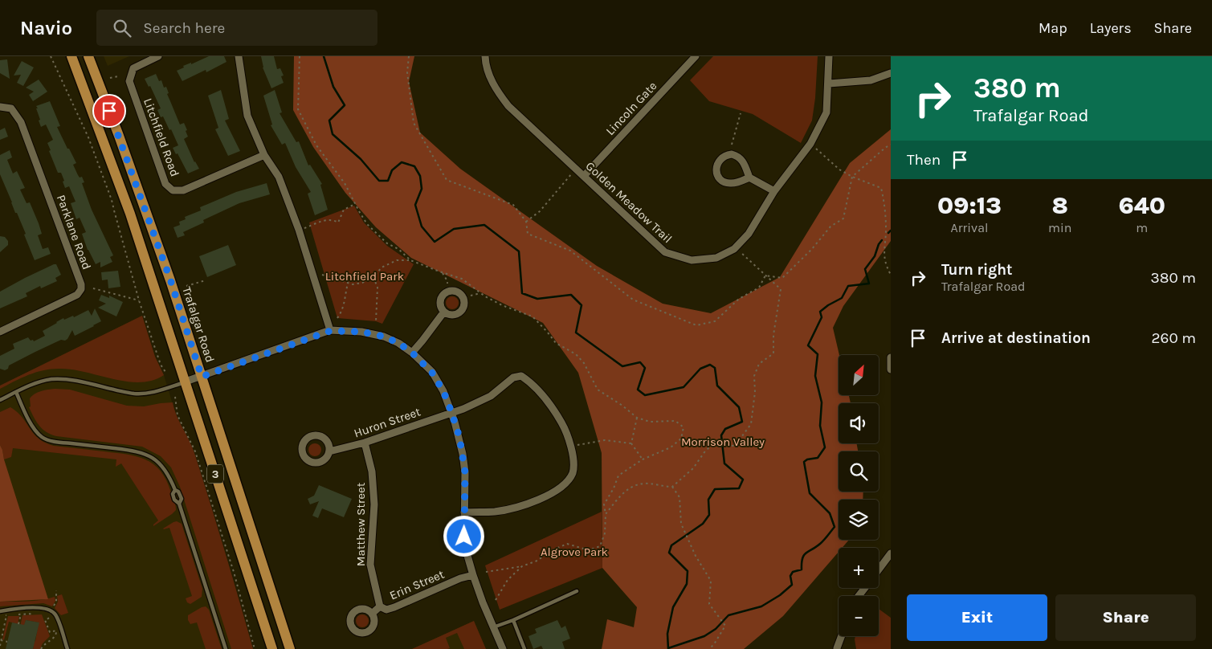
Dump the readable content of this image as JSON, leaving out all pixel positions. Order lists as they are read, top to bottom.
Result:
{
  "streets": {
    "main road": ["Trafalgar Road", "3"],
    "street": [
      "Lincoln Gate",
      "Litchfield Road",
      "Golden Meadow Trail",
      "Parklane Road",
      "Huron Street",
      "Matthew Street",
      "Erin Street"
    ]
  },
  "crossings": [
    ["Lincoln Gate", "Golden Meadow Trail"],
    ["Huron Street", "Matthew Street"],
    ["Matthew Street", "Erin Street"]
  ],
  "parks": ["Litchfield Park", "Morrison Valley", "Algrove Park"],
  "north": "top right",
  "page": {
    "header": "Navio",
    "search": "Search here",
    "nav": ["Map", "Layers", "Share"],
    "turn": ["380 m", "Trafalgar Road"],
    "then": "Then",
    "eta": [
      "09:13",
      "Arrival",
      "8",
      "min",
      "640",
      "m"
    ],
    "list": [
      {
        "name": "Turn right",
        "note": "Trafalgar Road",
        "value": "380 m"
      },
      {
        "name": "Arrive at destination",
        "value": "260 m"
      }
    ],
    "map_buttons": ["+", "−"],
    "buttons": ["Exit", "Share"]
  }
}
